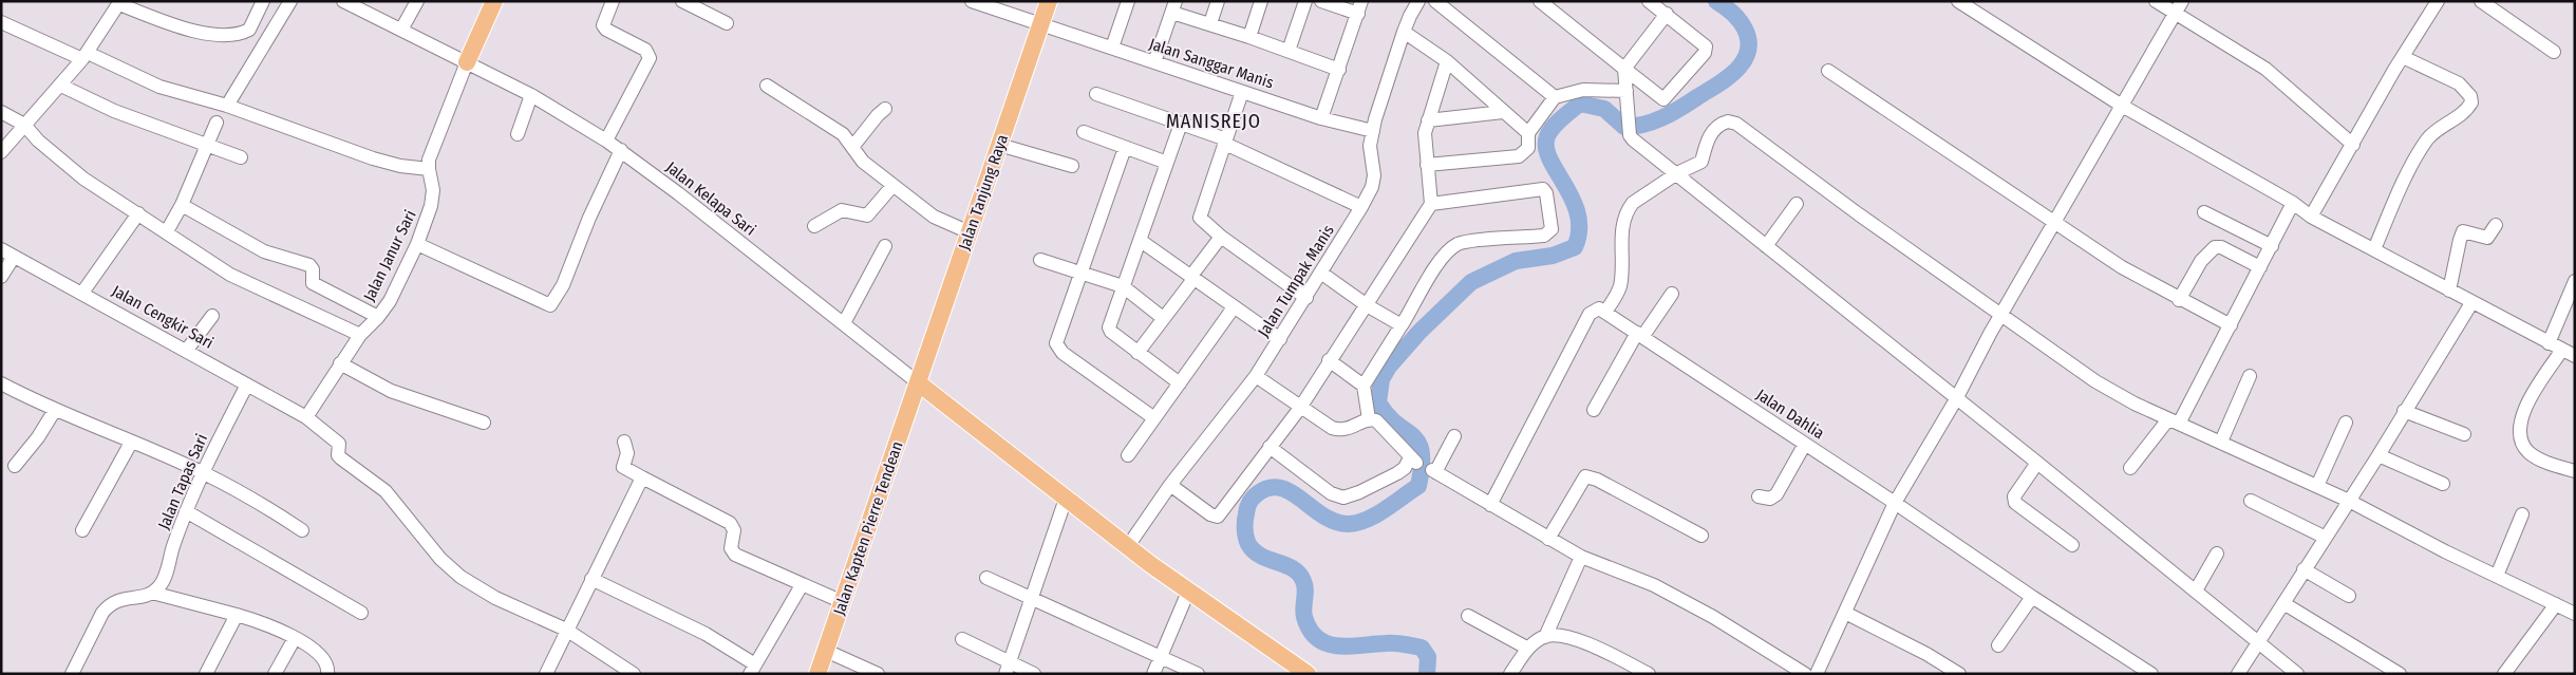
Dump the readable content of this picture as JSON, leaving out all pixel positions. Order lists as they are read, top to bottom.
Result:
{
  "streets": {
    "main road": ["Jalan Tanjung Raya", "Jalan Kapten Pierre Tendean"],
    "street": [
      "Jalan Sanggar Manis",
      "Jalan Kelapa Sari",
      "Jalan Janur Sari",
      "Jalan Tumpak Manis",
      "Jalan Cengkir Sari",
      "Jalan Dahlia",
      "Jalan Tapas Sari"
    ]
  },
  "crossings": [
    ["Jalan Sanggar Manis", "Jalan Tanjung Raya"],
    ["Jalan Sanggar Manis", "Jalan Tumpak Manis"],
    ["Jalan Tanjung Raya", "Jalan Kelapa Sari"],
    ["Jalan Tanjung Raya", "Jalan Kapten Pierre Tendean"],
    ["Jalan Kelapa Sari", "Jalan Janur Sari"],
    ["Jalan Kelapa Sari", "Jalan Kapten Pierre Tendean"],
    ["Jalan Janur Sari", "Jalan Cengkir Sari"],
    ["Jalan Cengkir Sari", "Jalan Tapas Sari"]
  ],
  "districts": ["MANISREJO"]
}
